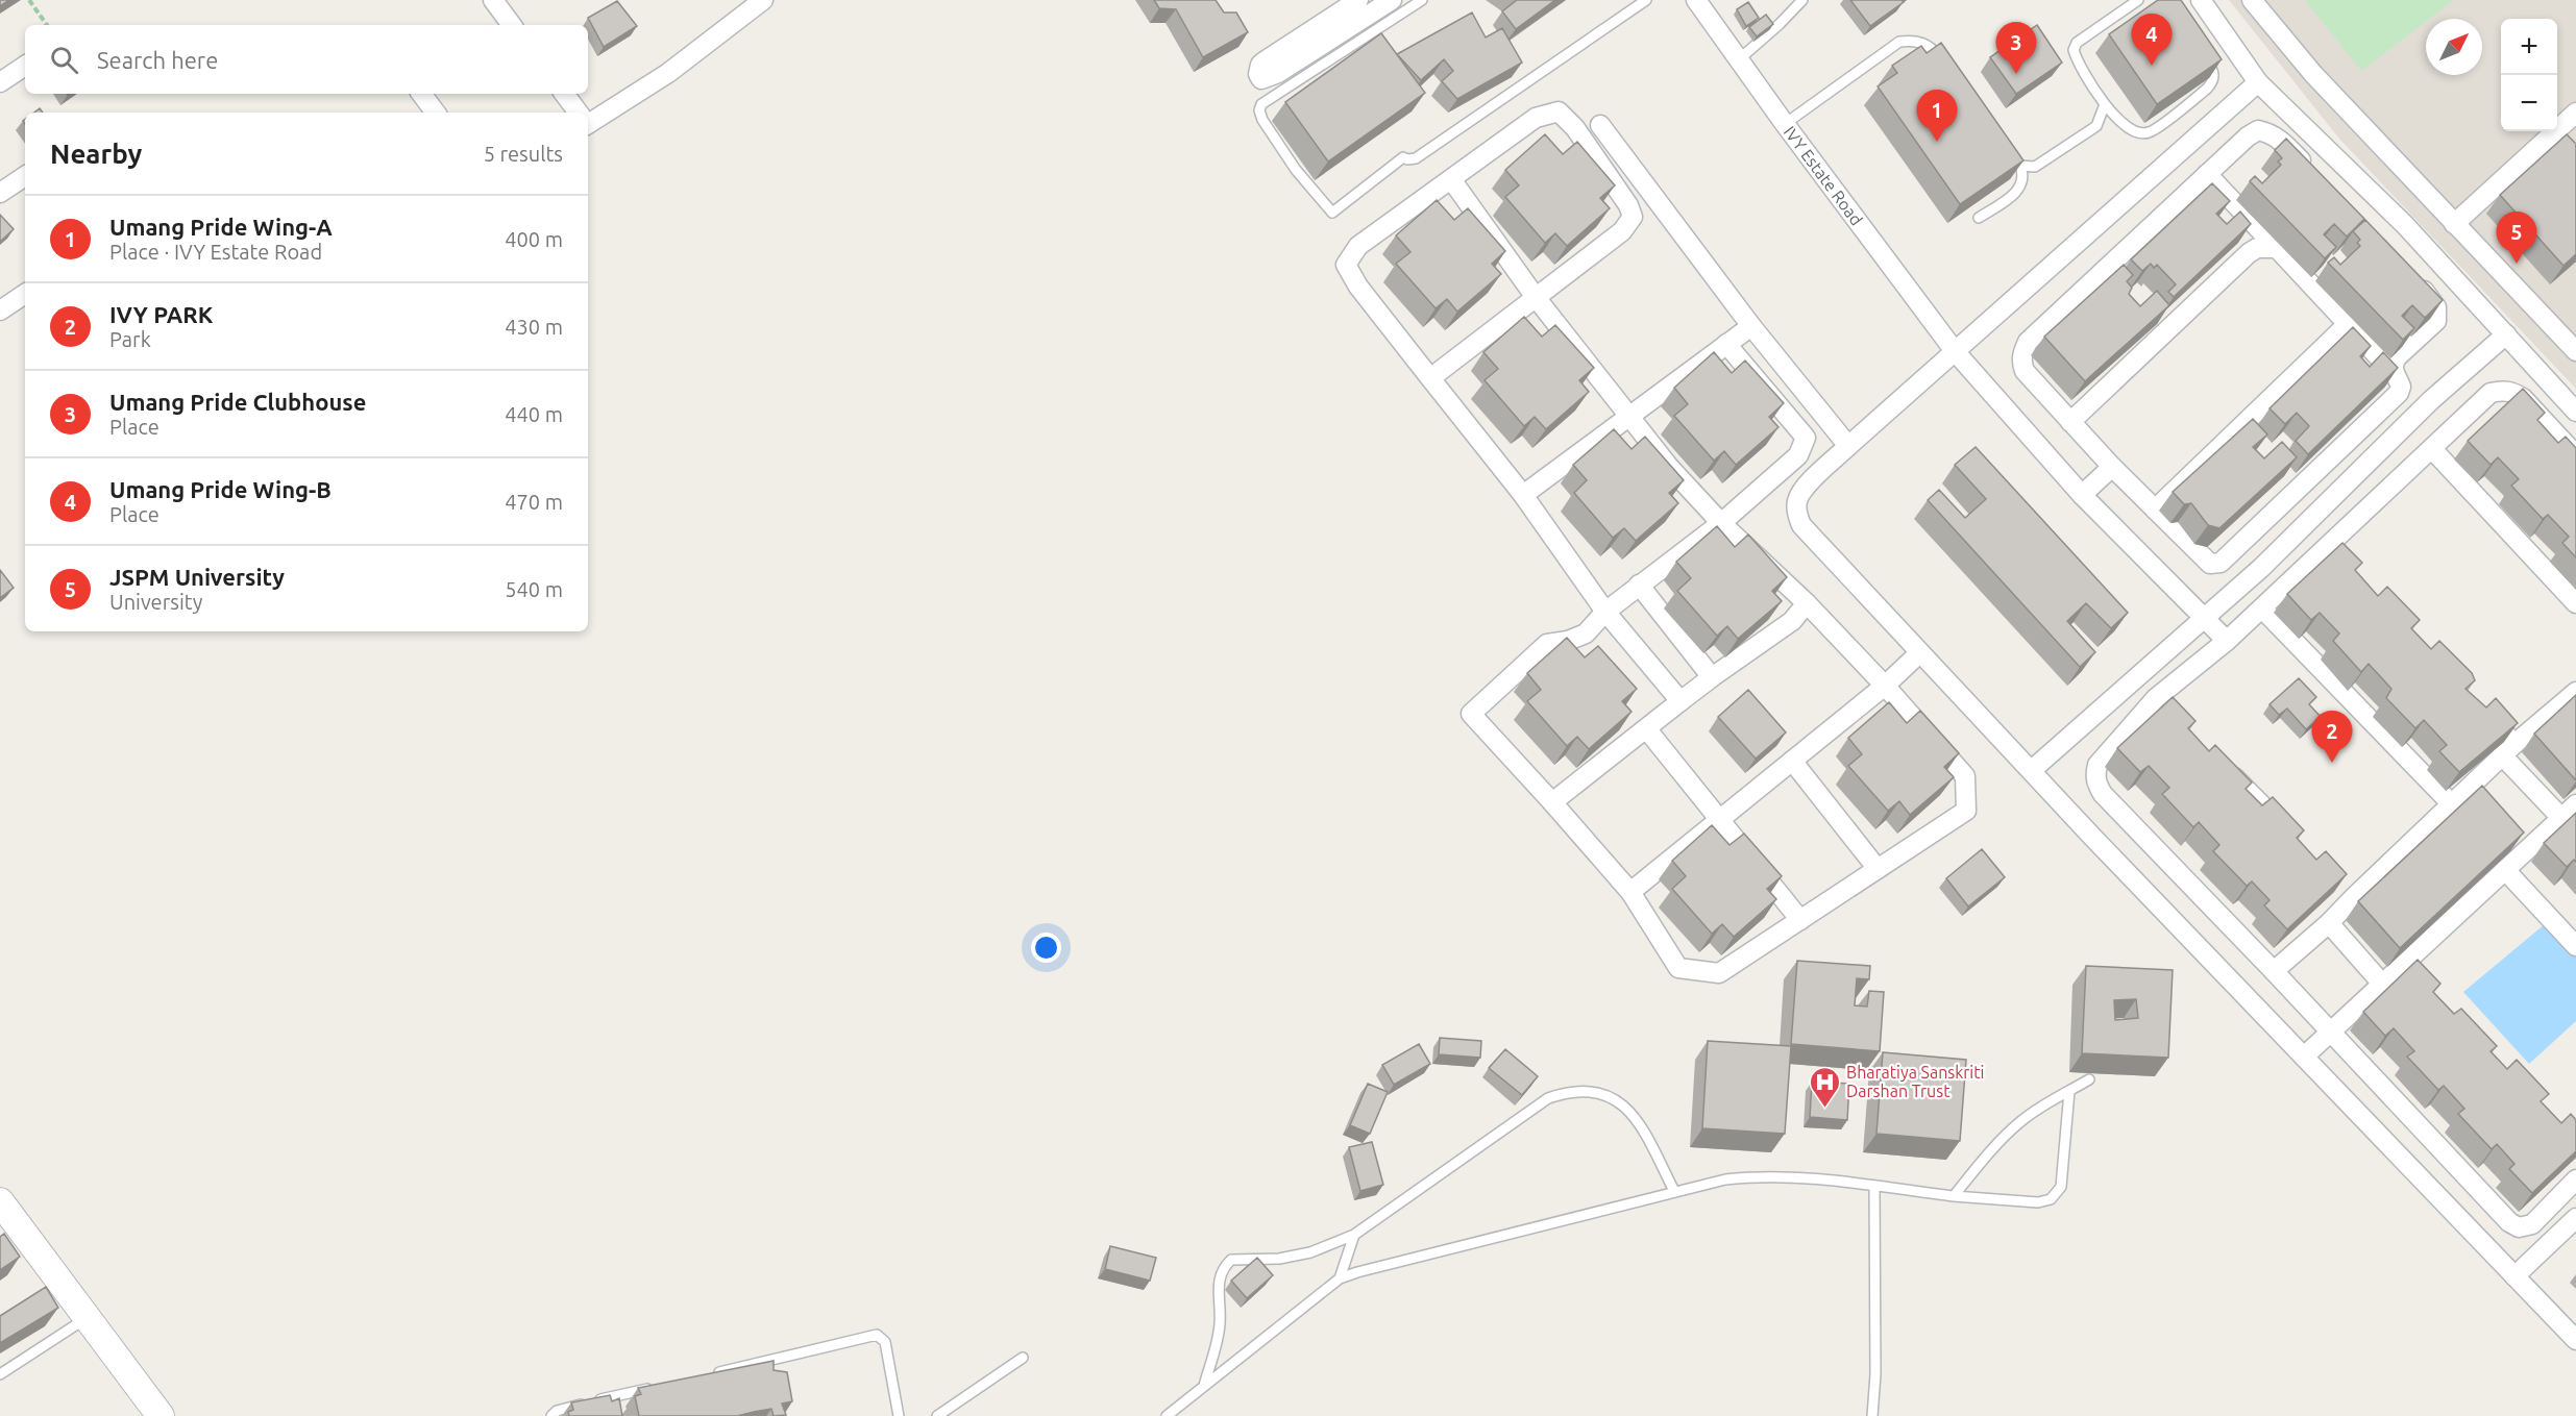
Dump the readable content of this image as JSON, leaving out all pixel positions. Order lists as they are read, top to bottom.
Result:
{
  "streets": {
    "street": ["IVY Estate Road"]
  },
  "places": {
    "hospital": ["Bharatiya Sanskriti Darshan Trust"]
  },
  "north": "top right",
  "page": {
    "pins": [
      "4",
      "3",
      "1",
      "5",
      "2"
    ],
    "map_buttons": ["+", "−"],
    "search": "Search here",
    "heading": ["Nearby", "5 results"],
    "list": [
      {
        "mark": "1",
        "name": "Umang Pride Wing-A",
        "note": "Place · IVY Estate Road",
        "value": "400 m"
      },
      {
        "mark": "2",
        "name": "IVY PARK",
        "note": "Park",
        "value": "430 m"
      },
      {
        "mark": "3",
        "name": "Umang Pride Clubhouse",
        "note": "Place",
        "value": "440 m"
      },
      {
        "mark": "4",
        "name": "Umang Pride Wing-B",
        "note": "Place",
        "value": "470 m"
      },
      {
        "mark": "5",
        "name": "JSPM University",
        "note": "University",
        "value": "540 m"
      }
    ]
  }
}
